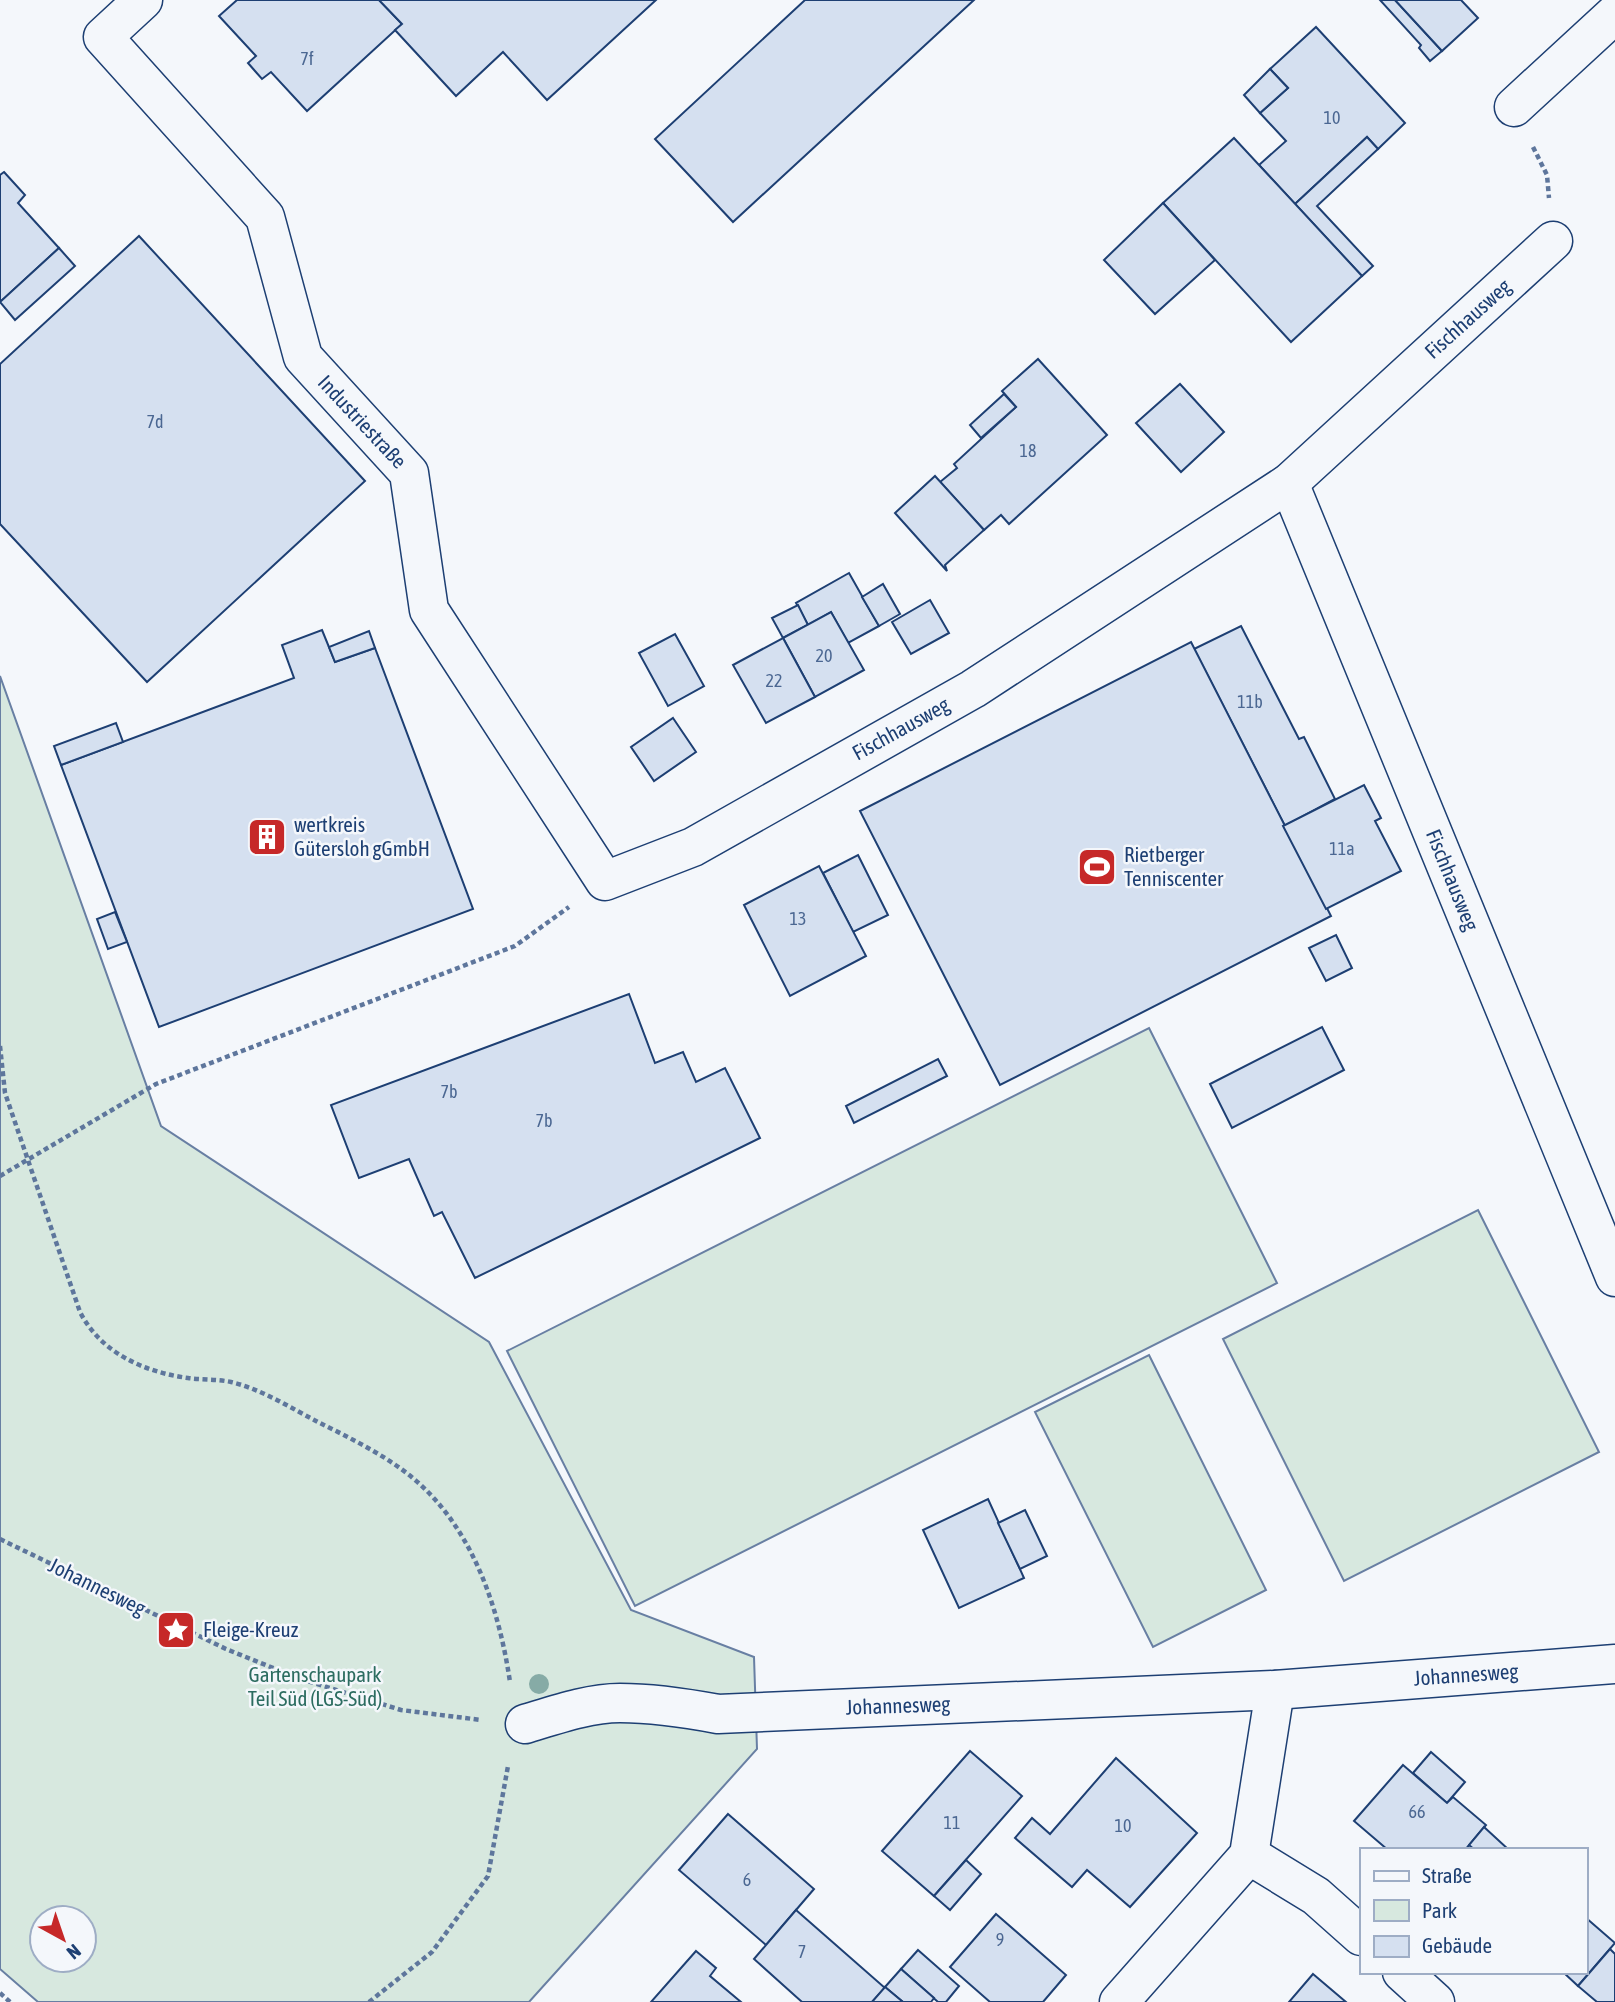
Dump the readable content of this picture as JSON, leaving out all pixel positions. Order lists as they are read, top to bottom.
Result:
{
  "streets": {
    "street": ["Fischhausweg", "Industriestraße", "Johannesweg"]
  },
  "crossings": [
    ["Fischhausweg", "Industriestraße"]
  ],
  "parks": ["Gartenschaupark Teil Süd (LGS-Süd)"],
  "places": {
    "building": ["wertkreis Gütersloh gGmbH"],
    "sports": ["Rietberger Tenniscenter"],
    "place": ["Fleige-Kreuz"]
  },
  "house_numbers": [
    "7f",
    "10",
    "7d",
    "18",
    "20",
    "22",
    "11b",
    "11a",
    "13",
    "7b",
    "7b",
    "66",
    "11",
    "10",
    "6",
    "9",
    "7"
  ],
  "legend": ["Straße", "Park", "Gebäude"],
  "north": "bottom right"
}
